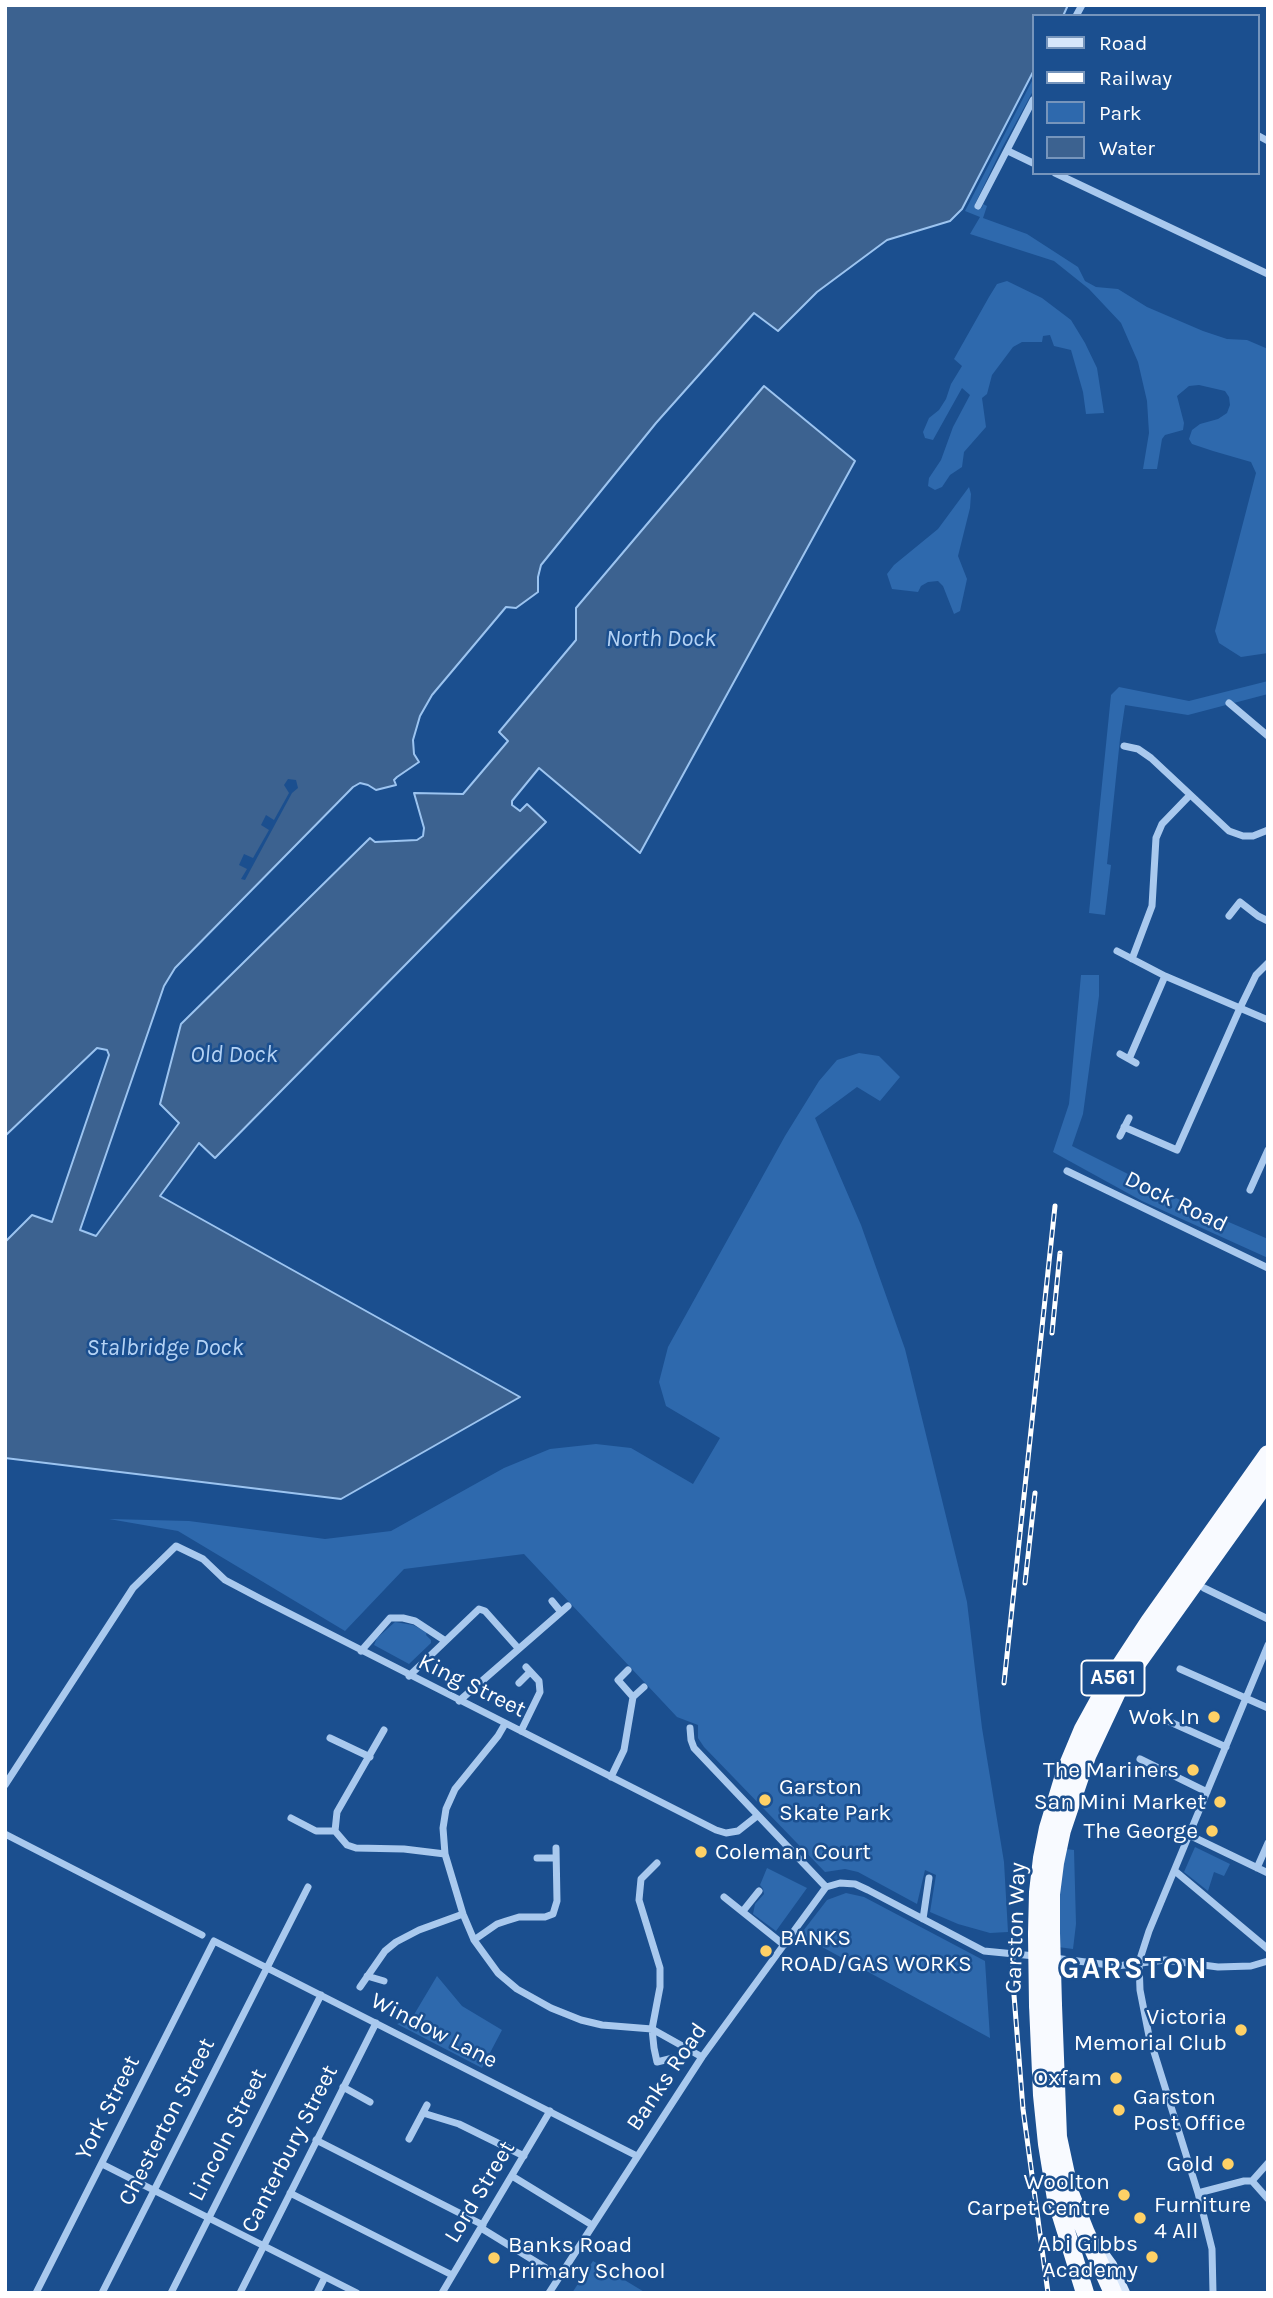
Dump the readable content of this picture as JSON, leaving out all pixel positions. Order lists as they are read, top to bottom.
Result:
{
  "streets": {
    "highway": ["A561", "Garston Way"],
    "street": [
      "Dock Road",
      "King Street",
      "Window Lane",
      "Banks Road",
      "York Street",
      "Chesterton Street",
      "Lincoln Street",
      "Canterbury Street",
      "Lord Street"
    ]
  },
  "crossings": [
    ["A561", "Garston Way"],
    ["Window Lane", "Banks Road"],
    ["Window Lane", "York Street"],
    ["Window Lane", "Chesterton Street"],
    ["Window Lane", "Lincoln Street"],
    ["Window Lane", "Canterbury Street"],
    ["Window Lane", "Lord Street"]
  ],
  "districts": ["GARSTON"],
  "water": ["North Dock", "Old Dock", "Stalbridge Dock"],
  "places": [
    "Wok In",
    "The Mariners",
    "Garston Skate Park",
    "San Mini Market",
    "The George",
    "Coleman Court",
    "BANKS ROAD/GAS WORKS",
    "Victoria Memorial Club",
    "Oxfam",
    "Garston Post Office",
    "Gold",
    "Woolton Carpet Centre",
    "Furniture 4 All",
    "Abi Gibbs Academy",
    "Banks Road Primary School"
  ],
  "legend": [
    "Road",
    "Railway",
    "Park",
    "Water"
  ]
}
